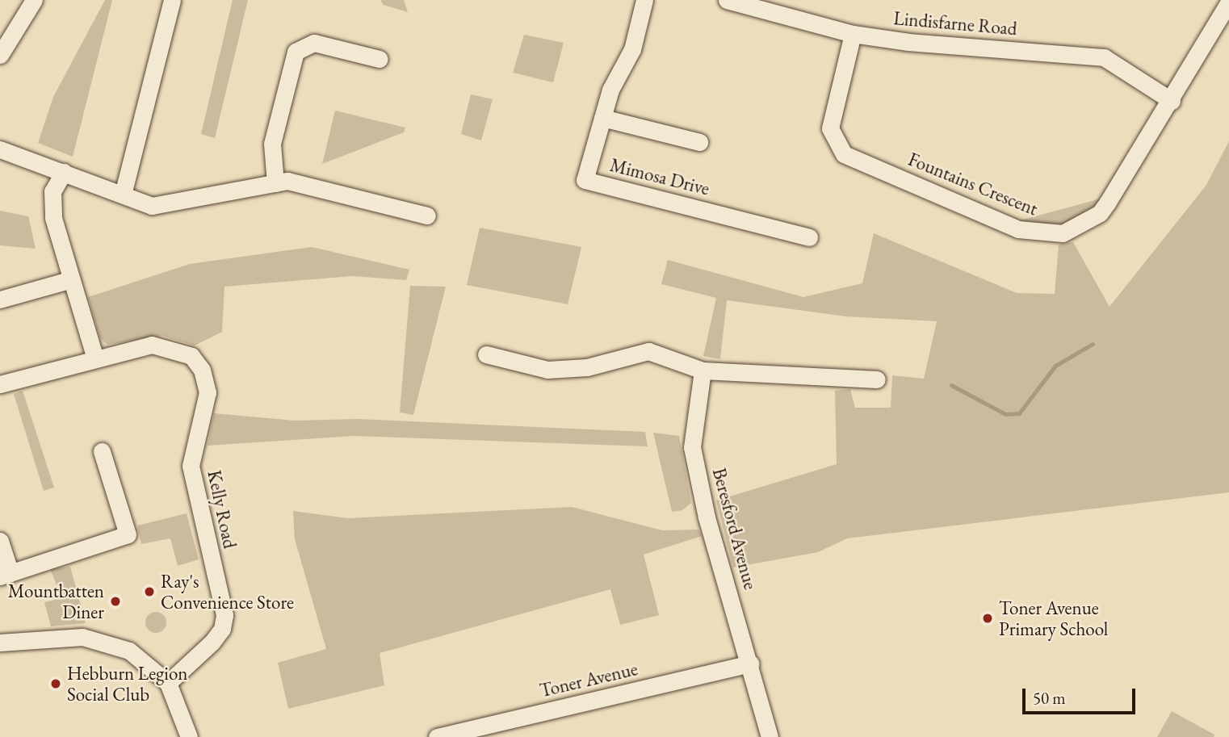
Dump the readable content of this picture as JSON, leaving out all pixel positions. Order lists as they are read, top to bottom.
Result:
{
  "streets": {
    "street": [
      "Lindisfarne Road",
      "Mimosa Drive",
      "Fountains Crescent",
      "Kelly Road",
      "Beresford Avenue",
      "Toner Avenue"
    ]
  },
  "crossings": [
    ["Lindisfarne Road", "Fountains Crescent"],
    ["Beresford Avenue", "Toner Avenue"]
  ],
  "places": [
    "Ray's Convenience Store",
    "Mountbatten Diner",
    "Toner Avenue Primary School",
    "Hebburn Legion Social Club"
  ],
  "scale_bar": "50 m"
}
